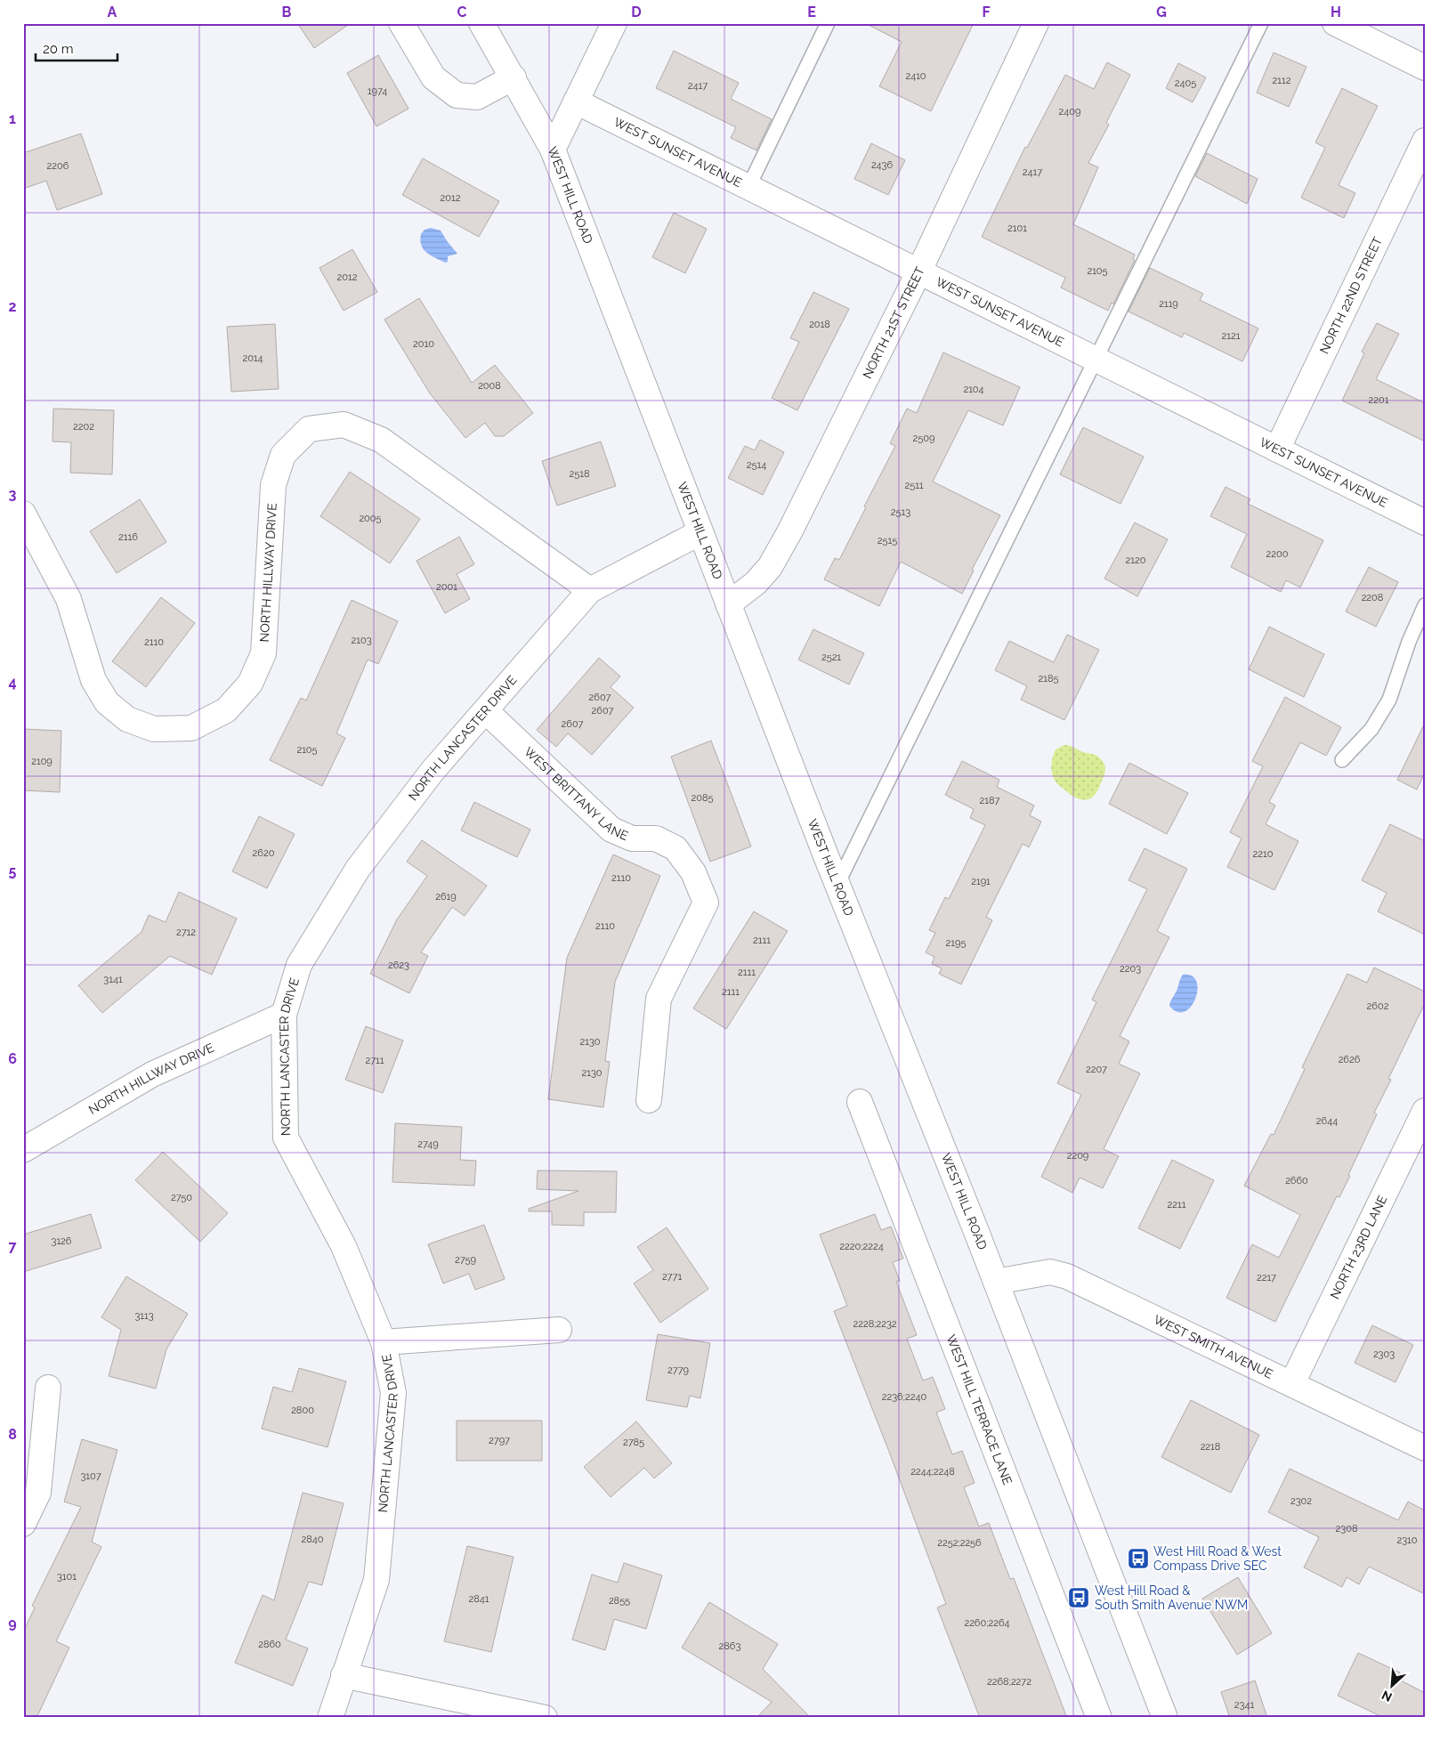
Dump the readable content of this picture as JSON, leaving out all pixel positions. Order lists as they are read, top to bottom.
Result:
{
  "streets": {
    "street": [
      "WEST SUNSET AVENUE",
      "WEST HILL ROAD",
      "NORTH 22ND STREET",
      "NORTH 21ST STREET",
      "NORTH HILLWAY DRIVE",
      "NORTH LANCASTER DRIVE",
      "WEST BRITTANY LANE",
      "NORTH 23RD LANE",
      "WEST SMITH AVENUE",
      "WEST HILL TERRACE LANE"
    ]
  },
  "crossings": [
    ["WEST SUNSET AVENUE", "NORTH 22ND STREET"],
    ["WEST SUNSET AVENUE", "NORTH 21ST STREET"],
    ["WEST HILL ROAD", "NORTH 21ST STREET"],
    ["WEST HILL ROAD", "NORTH LANCASTER DRIVE"],
    ["WEST HILL ROAD", "WEST SMITH AVENUE"],
    ["NORTH HILLWAY DRIVE", "NORTH LANCASTER DRIVE"],
    ["NORTH LANCASTER DRIVE", "WEST BRITTANY LANE"],
    ["NORTH 23RD LANE", "WEST SMITH AVENUE"]
  ],
  "places": {
    "bus stop": ["West Hill Road & West Compass Drive SEC", "West Hill Road & South Smith Avenue NWM"]
  },
  "house_numbers": [
    "2410",
    "2112",
    "2405",
    "2417",
    "1974",
    "2409",
    "2436",
    "2206",
    "2417",
    "2012",
    "2101",
    "2105",
    "2012",
    "2119",
    "2018",
    "2121",
    "2010",
    "2014",
    "2008",
    "2104",
    "2201",
    "2202",
    "2509",
    "2514",
    "2518",
    "2511",
    "2513",
    "2005",
    "2116",
    "2515",
    "2200",
    "2120",
    "2001",
    "2208",
    "2103",
    "2110",
    "2521",
    "2185",
    "2607",
    "2607",
    "2607",
    "2105",
    "2109",
    "2085",
    "2187",
    "2620",
    "2210",
    "2110",
    "2191",
    "2619",
    "2110",
    "2712",
    "2111",
    "2195",
    "2623",
    "2203",
    "2111",
    "3141",
    "2111",
    "2602",
    "2130",
    "2626",
    "2711",
    "2207",
    "2130",
    "2644",
    "2749",
    "2209",
    "2660",
    "2750",
    "2211",
    "3126",
    "2220;2224",
    "2759",
    "2771",
    "2217",
    "3113",
    "2228;2232",
    "2303",
    "2779",
    "2236;2240",
    "2800",
    "2797",
    "2785",
    "2218",
    "2244;2248",
    "3107",
    "2302",
    "2308",
    "2840",
    "2310",
    "2252;2256",
    "3101",
    "2841",
    "2855",
    "2260;2264",
    "2860",
    "2863",
    "2268;2272",
    "2341"
  ],
  "scale_bar": "20 m",
  "north": "bottom left",
  "grid": {
    "columns": [
      "A",
      "B",
      "C",
      "D",
      "E",
      "F",
      "G",
      "H"
    ],
    "rows": [
      "1",
      "2",
      "3",
      "4",
      "5",
      "6",
      "7",
      "8",
      "9"
    ]
  }
}
